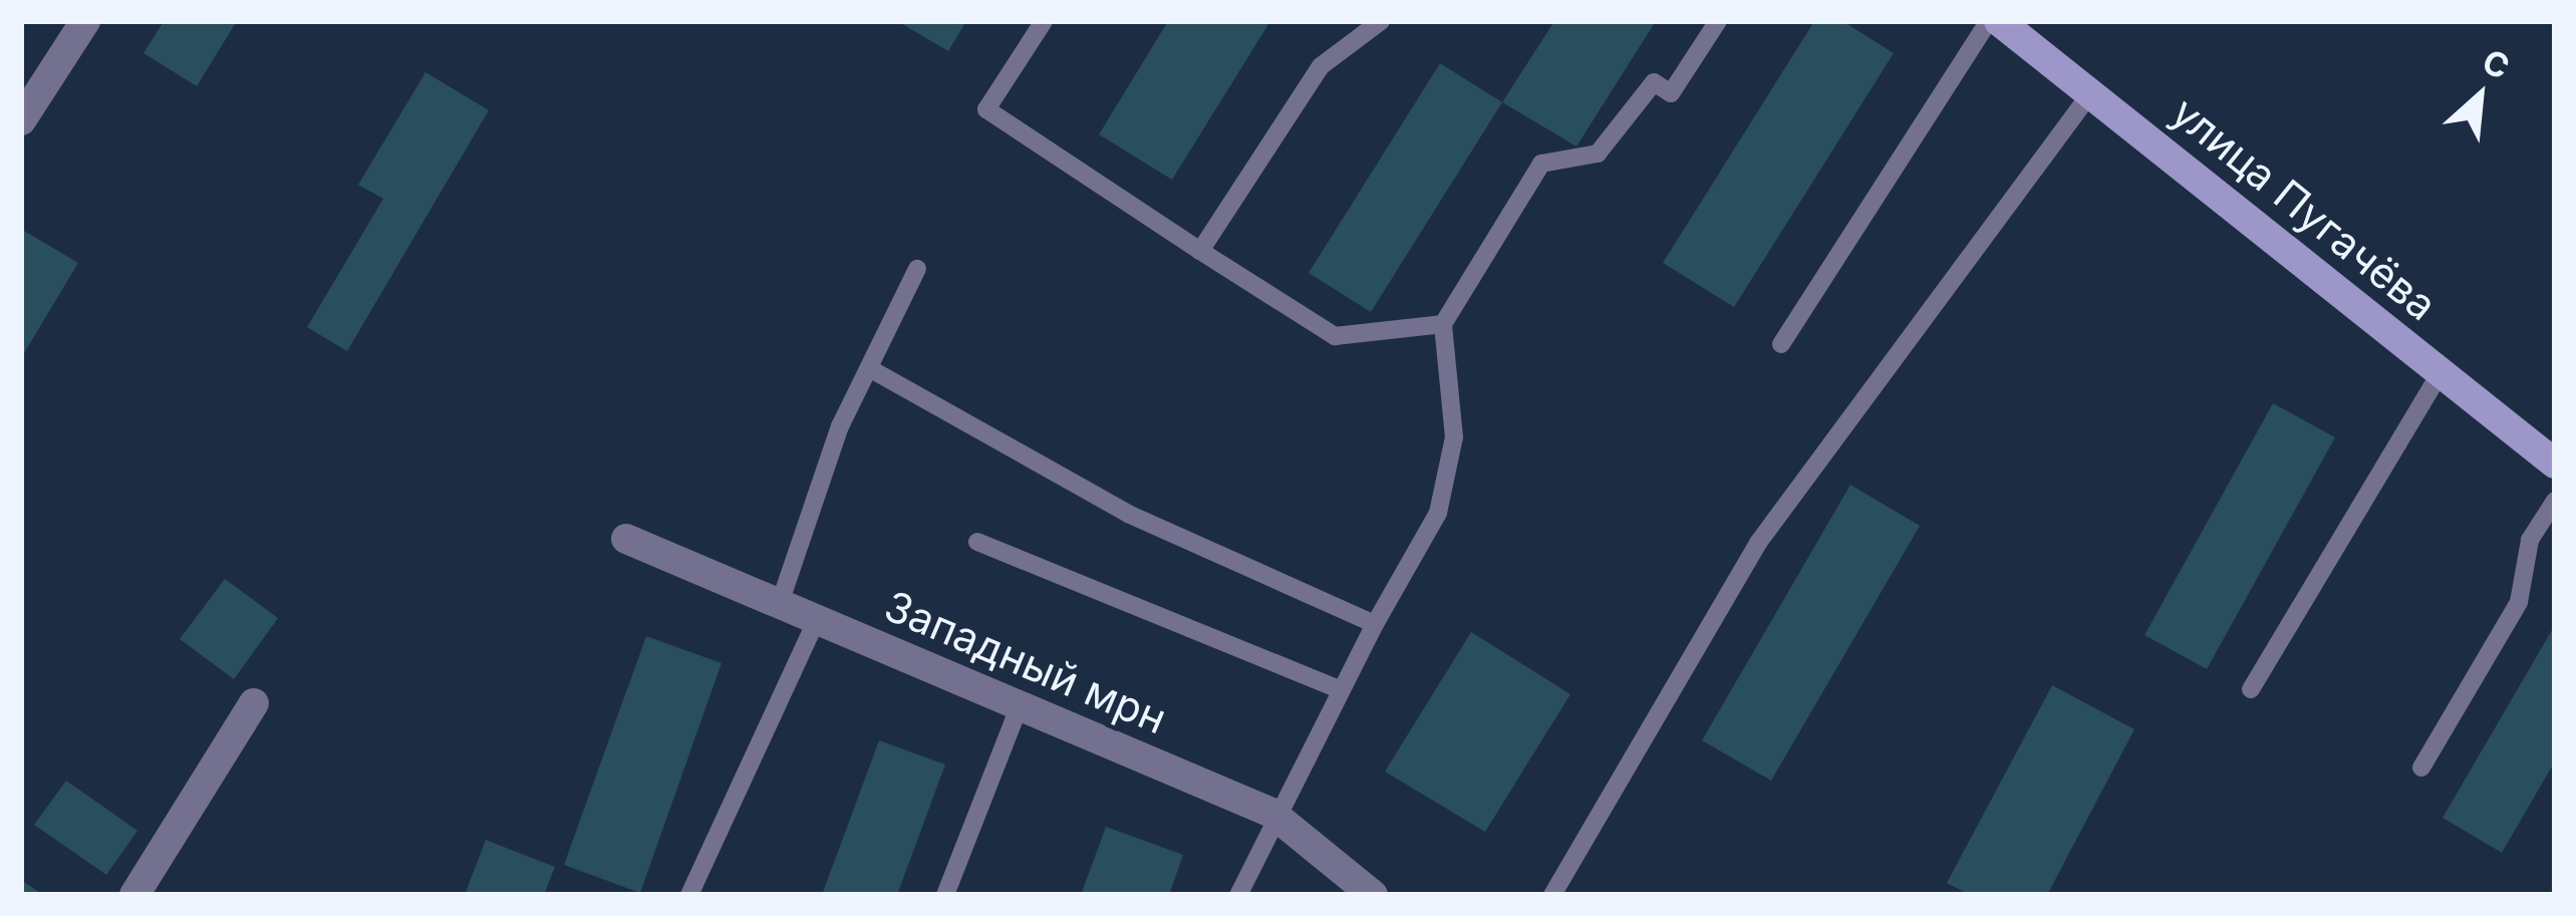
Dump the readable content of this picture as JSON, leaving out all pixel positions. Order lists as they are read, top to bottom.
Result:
{
  "streets": {
    "street": ["улица Пугачёва", "Западный мрн"]
  },
  "north": "top right"
}
